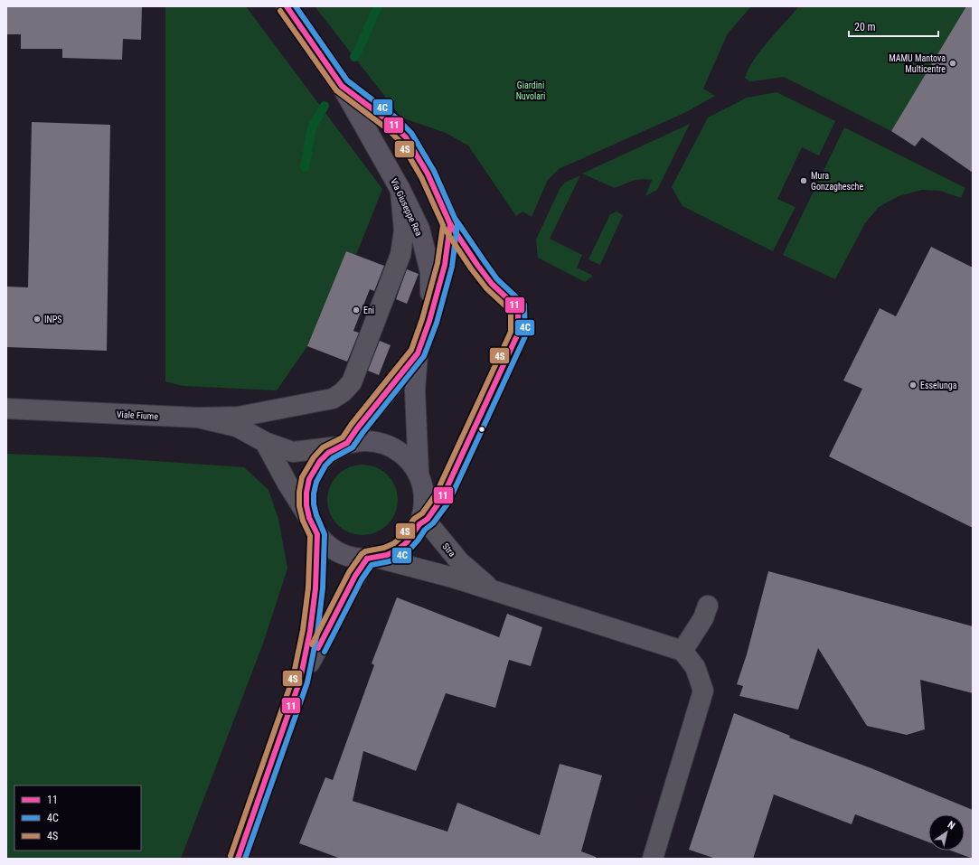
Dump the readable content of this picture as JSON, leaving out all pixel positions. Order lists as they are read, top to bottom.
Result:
{
  "streets": {
    "main road": ["Via Giuseppe Rea"],
    "street": ["Viale Fiume", "Stra"]
  },
  "crossings": [
    ["Viale Fiume", "Stra"]
  ],
  "parks": ["Giardini Nuvolari"],
  "places": [
    "MAMU Mantova Multicentre",
    "Mura Gonzaghesche",
    "Eni",
    "INPS",
    "Esselunga"
  ],
  "lines": ["transit line 11", "transit line 4C", "transit line 4S"],
  "legend": ["11", "4C", "4S"],
  "scale_bar": "20 m",
  "north": "top right"
}
